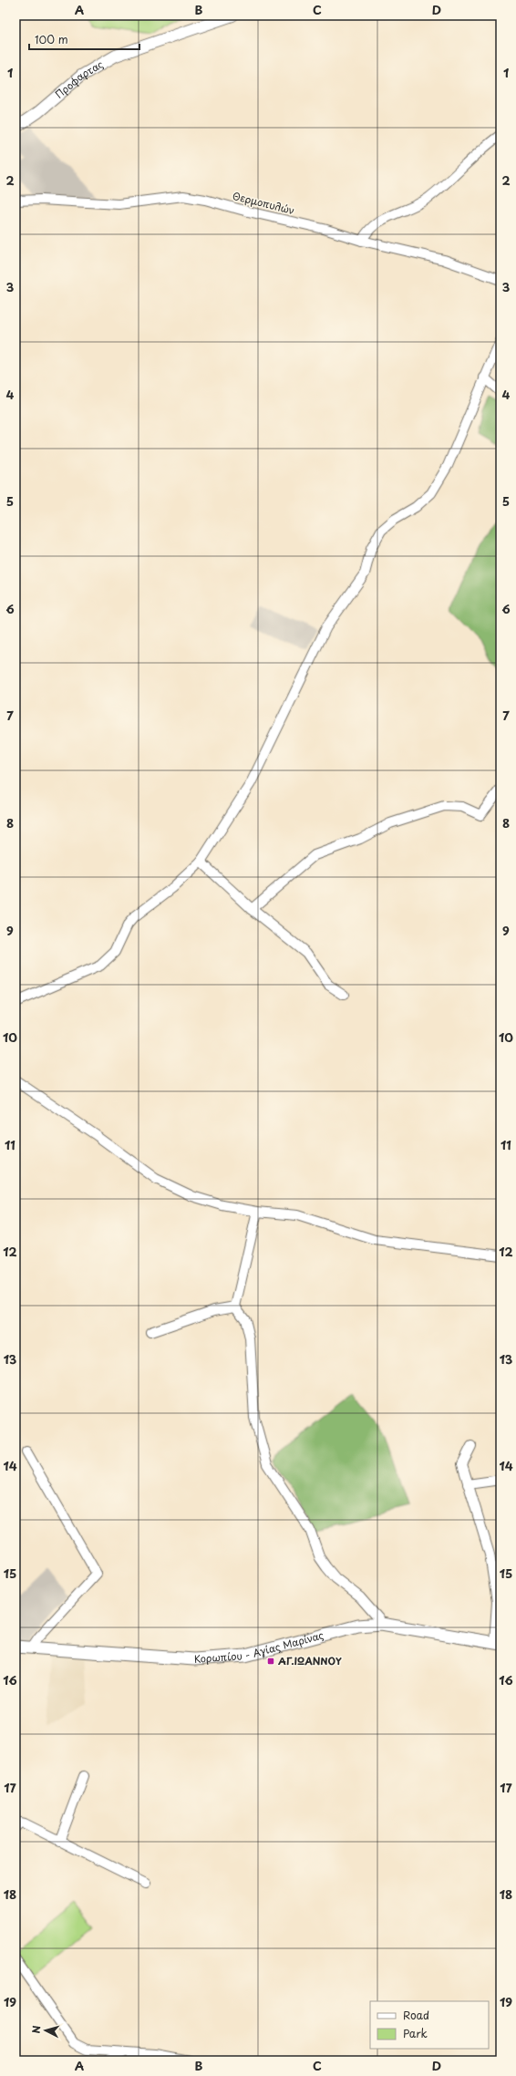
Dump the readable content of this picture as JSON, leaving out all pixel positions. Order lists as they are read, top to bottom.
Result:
{
  "streets": {
    "main road": ["Κορωπίου - Αγίας Μαρίνας"],
    "street": ["Προφαρτας", "Θερμοπυλών"]
  },
  "places": {
    "transit": ["ΑΓ.ΙΩΑΝΝΟΥ"]
  },
  "legend": ["Road", "Park"],
  "scale_bar": "100 m",
  "north": "left",
  "grid": {
    "columns": [
      "A",
      "B",
      "C",
      "D"
    ],
    "rows": [
      "1",
      "2",
      "3",
      "4",
      "5",
      "6",
      "7",
      "8",
      "9",
      "10",
      "11",
      "12",
      "13",
      "14",
      "15",
      "16",
      "17",
      "18",
      "19"
    ]
  }
}
